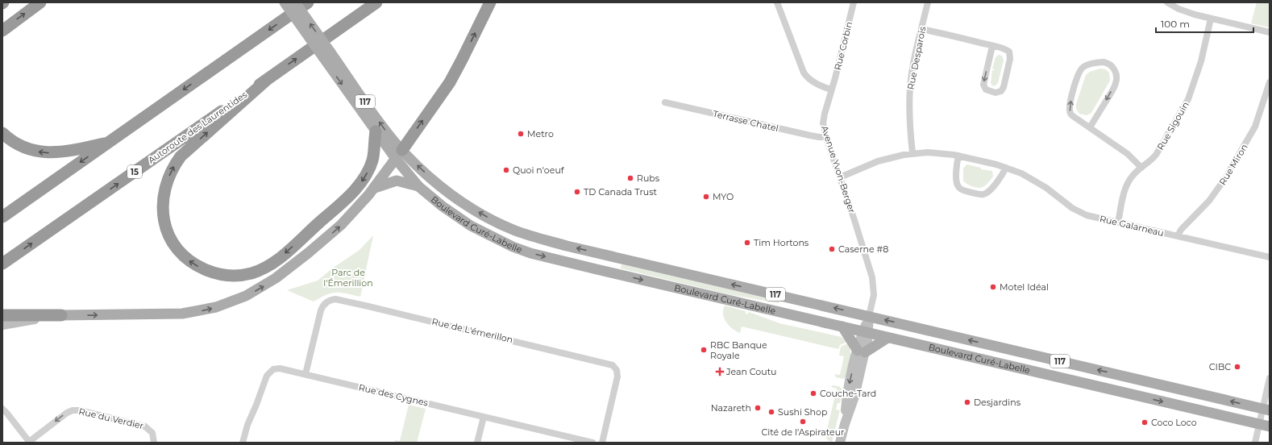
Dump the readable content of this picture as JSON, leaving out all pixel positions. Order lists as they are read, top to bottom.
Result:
{
  "streets": {
    "highway": ["Autoroute des Laurentides", "15"],
    "main road": ["117", "Boulevard Curé-Labelle"],
    "street": [
      "Rue Corbin",
      "Rue Desparois",
      "Terrasse Chatel",
      "Rue Sigouin",
      "Rue Miron",
      "Avenue Yvon-Berger",
      "Rue Galarneau",
      "Rue de L'émerillon",
      "Rue des Cygnes",
      "Rue du Verdier"
    ]
  },
  "crossings": [
    ["Rue Corbin", "Avenue Yvon-Berger"],
    ["Rue Desparois", "Rue Galarneau"],
    ["Terrasse Chatel", "Avenue Yvon-Berger"],
    ["Rue Sigouin", "Rue Galarneau"],
    ["Rue Miron", "Rue Galarneau"],
    ["Avenue Yvon-Berger", "Boulevard Curé-Labelle"],
    ["Avenue Yvon-Berger", "Rue Galarneau"],
    ["Rue de L'émerillon", "Rue des Cygnes"]
  ],
  "one_way": ["Rue du Verdier"],
  "parks": ["Parc de l'Émerillion"],
  "places": {
    "other": [
      "Metro",
      "Quoi n'oeuf",
      "Rubs",
      "TD Canada Trust",
      "MYO",
      "Tim Hortons",
      "Caserne #8",
      "Motel Idéal",
      "RBC Banque Royale",
      "CIBC",
      "Couche-Tard",
      "Desjardins",
      "Nazareth",
      "Sushi Shop",
      "Cité de l'Aspirateur",
      "Coco Loco"
    ],
    "health": ["Jean Coutu"]
  },
  "scale_bar": "100 m"
}
